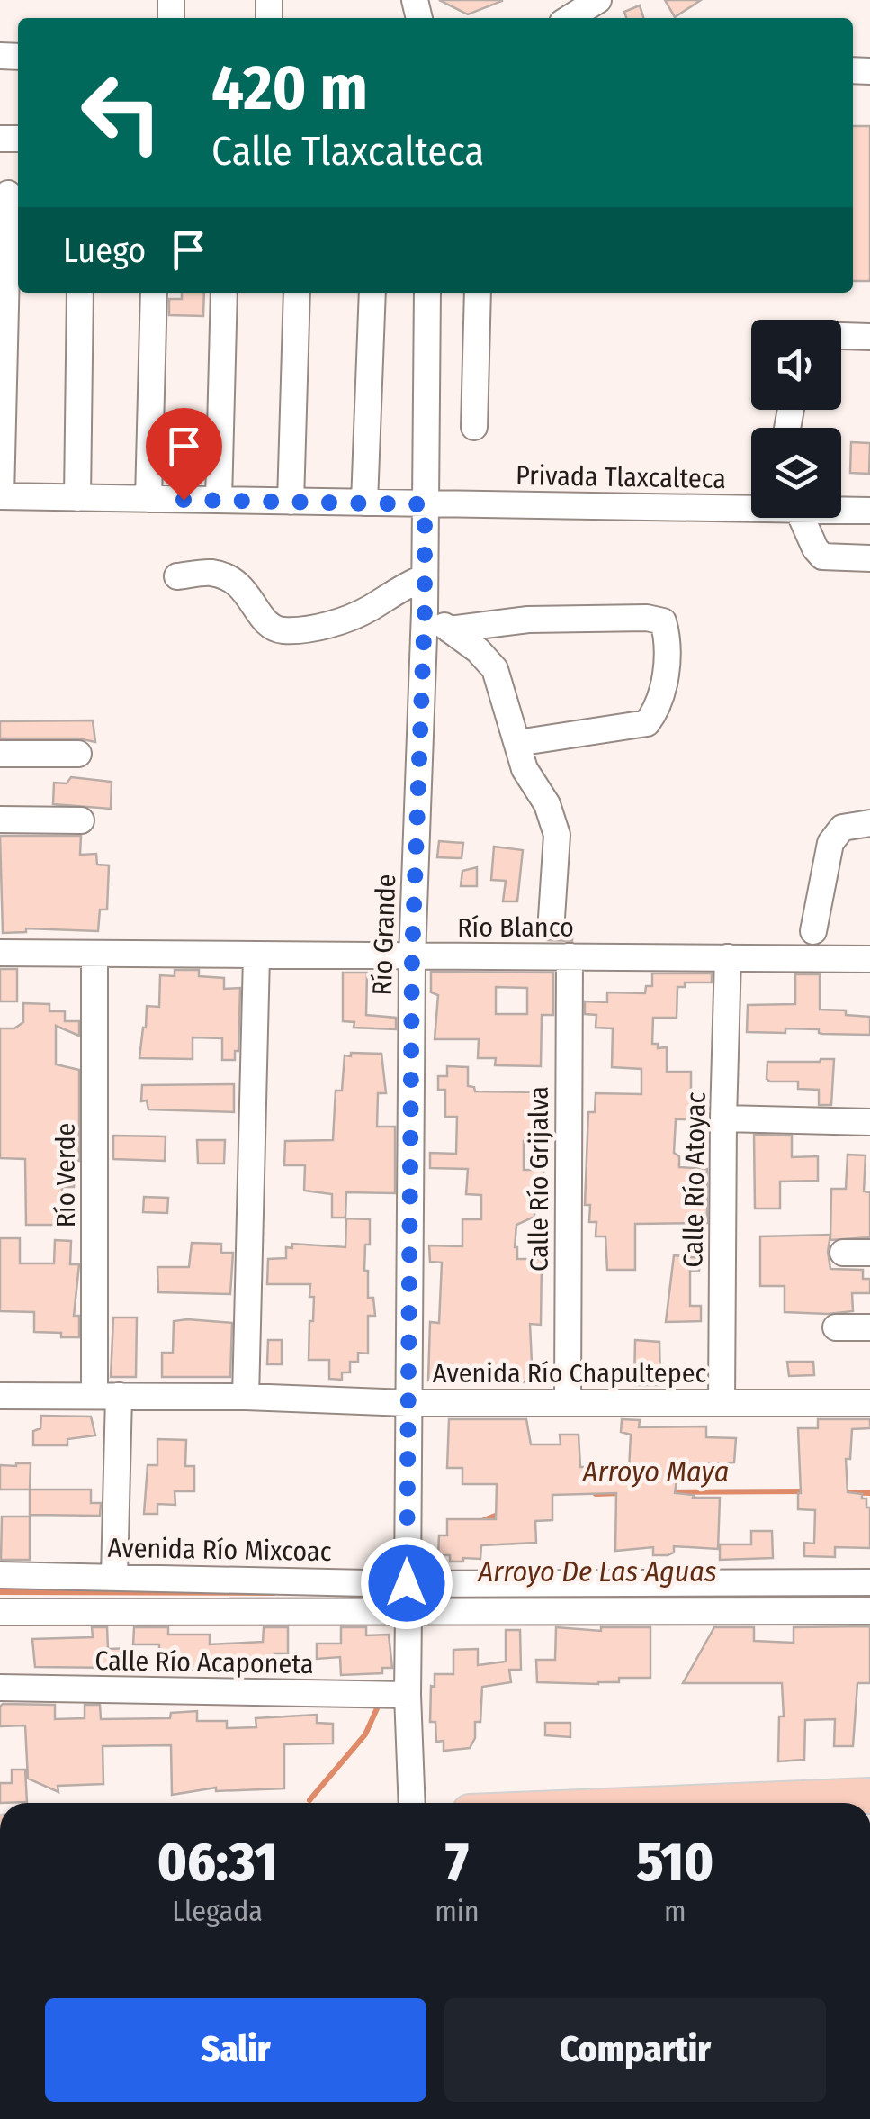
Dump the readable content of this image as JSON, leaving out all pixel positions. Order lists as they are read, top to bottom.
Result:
{
  "streets": {
    "street": [
      "Privada Tlaxcalteca",
      "Río Blanco",
      "Río Grande",
      "Río Verde",
      "Calle Río Grijalva",
      "Calle Río Atoyac",
      "Avenida Río Chapultepec",
      "Avenida Río Mixcoac",
      "Calle Río Acaponeta"
    ]
  },
  "crossings": [
    ["Privada Tlaxcalteca", "Río Grande"],
    ["Río Blanco", "Río Grande"],
    ["Río Blanco", "Río Verde"],
    ["Río Blanco", "Calle Río Grijalva"],
    ["Río Blanco", "Calle Río Atoyac"],
    ["Río Grande", "Avenida Río Chapultepec"],
    ["Río Grande", "Avenida Río Mixcoac"],
    ["Río Verde", "Avenida Río Chapultepec"],
    ["Río Verde", "Avenida Río Mixcoac"],
    ["Calle Río Grijalva", "Avenida Río Chapultepec"],
    ["Calle Río Atoyac", "Avenida Río Chapultepec"]
  ],
  "water": ["Arroyo Maya", "Arroyo De Las Aguas"],
  "page": {
    "turn": ["420 m", "Calle Tlaxcalteca"],
    "then": "Luego",
    "eta": [
      "06:31",
      "Llegada",
      "7",
      "min",
      "510",
      "m"
    ],
    "buttons": ["Salir", "Compartir"]
  }
}
